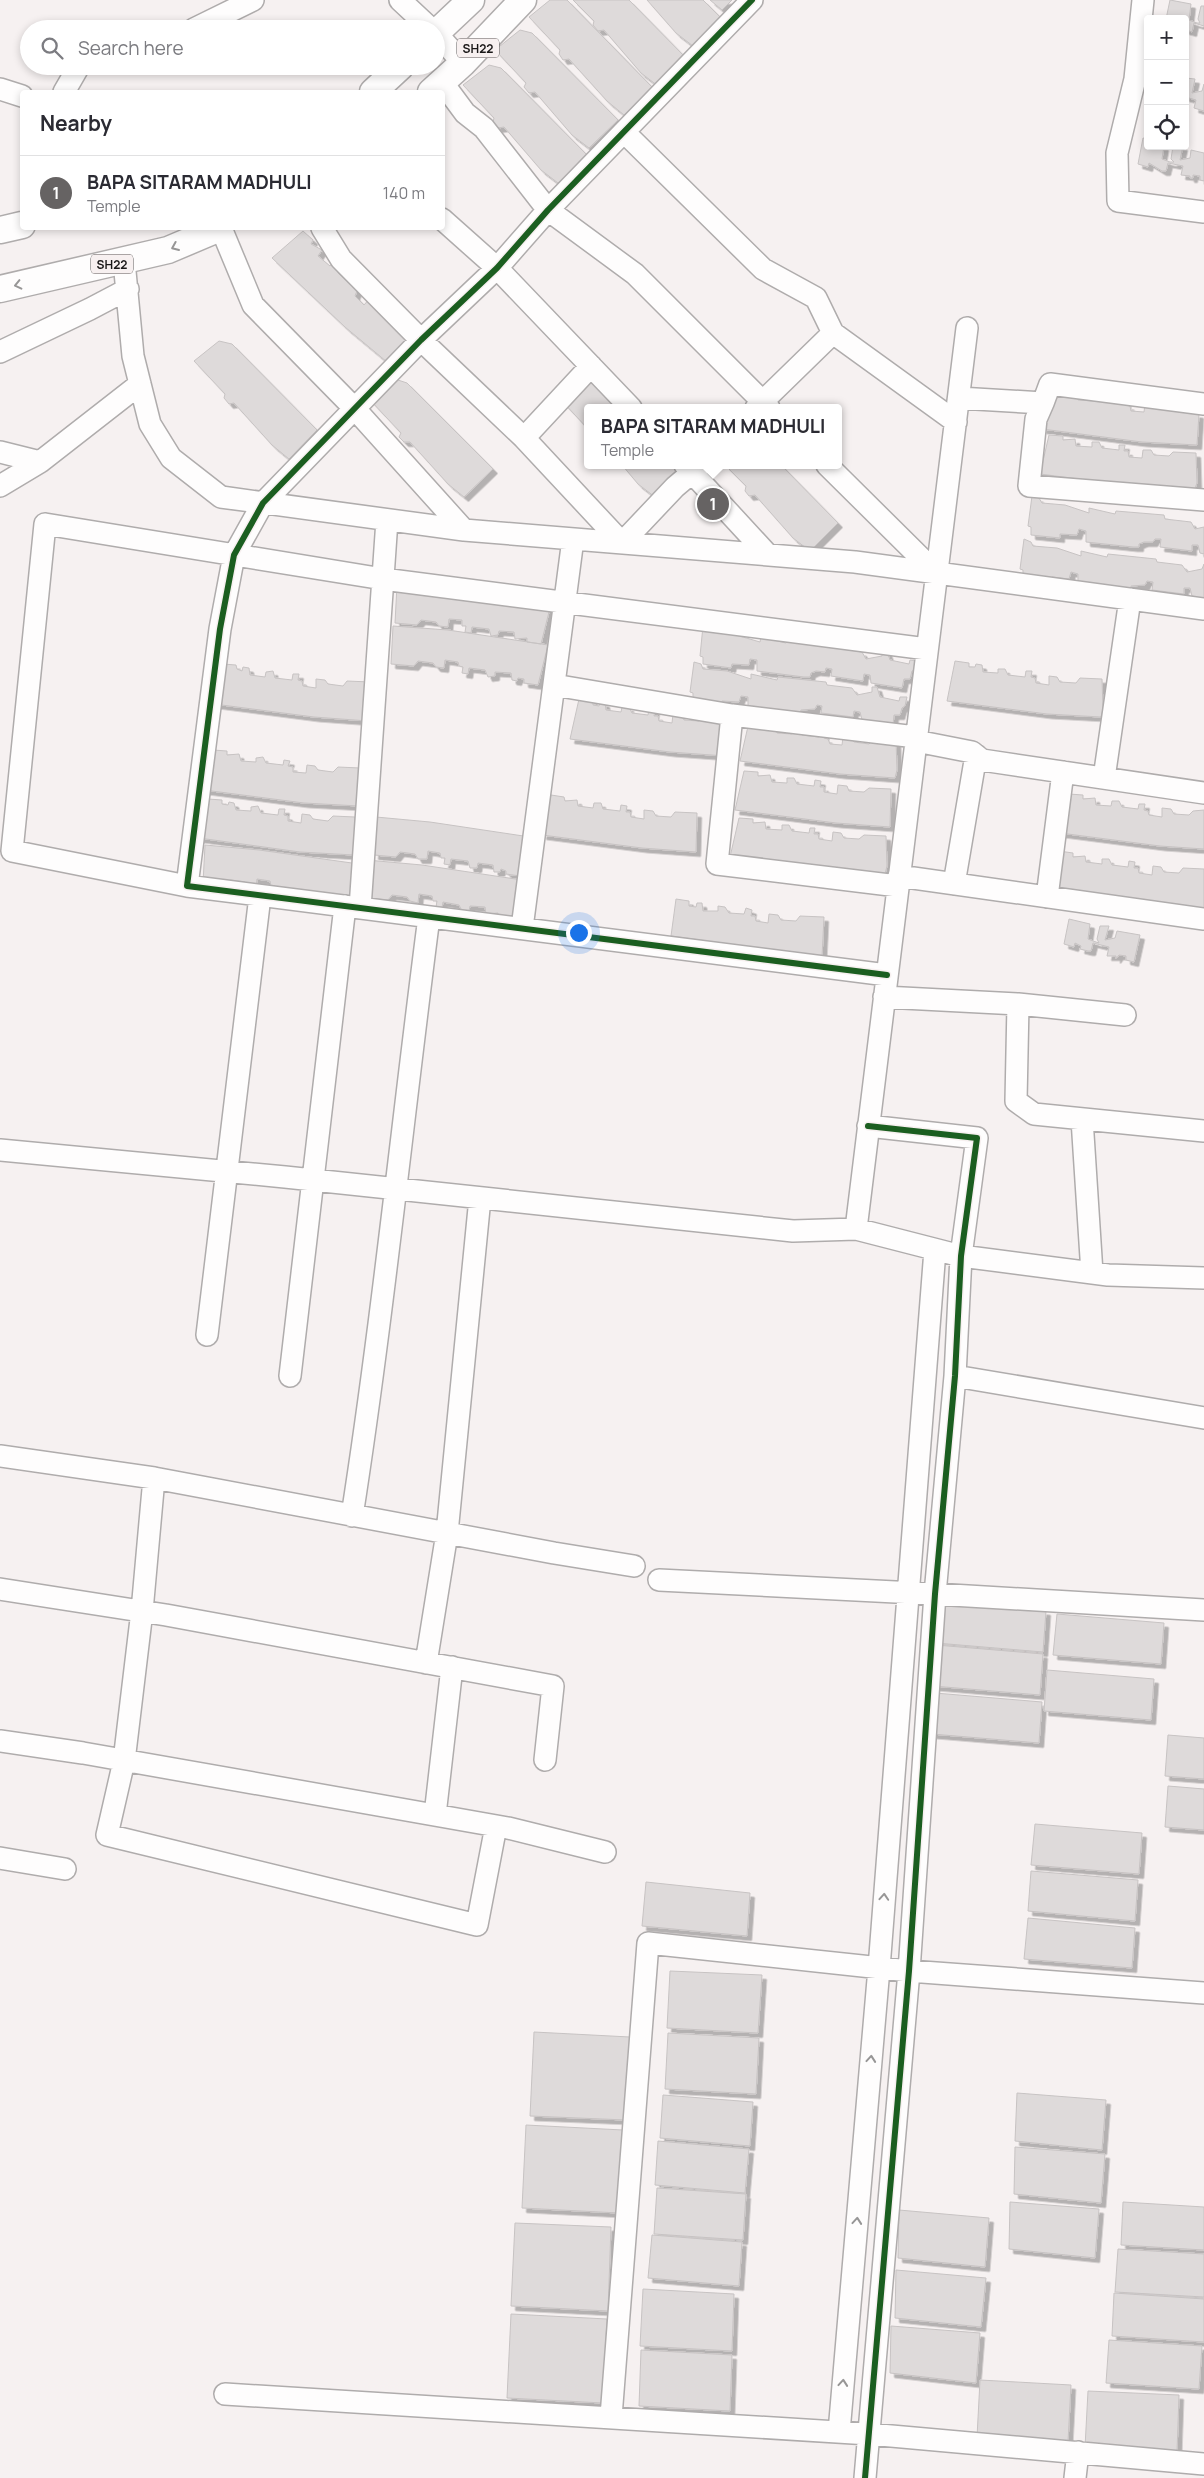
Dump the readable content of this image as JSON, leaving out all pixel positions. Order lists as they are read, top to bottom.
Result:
{
  "streets": {
    "main road": ["SH22"]
  },
  "page": {
    "map_buttons": ["+", "−"],
    "search": "Search here",
    "heading": "Nearby",
    "list": [
      {
        "mark": "1",
        "name": "BAPA SITARAM MADHULI",
        "note": "Temple",
        "value": "140 m"
      }
    ],
    "popup": ["BAPA SITARAM MADHULI", "Temple"],
    "pins": "1"
  }
}
